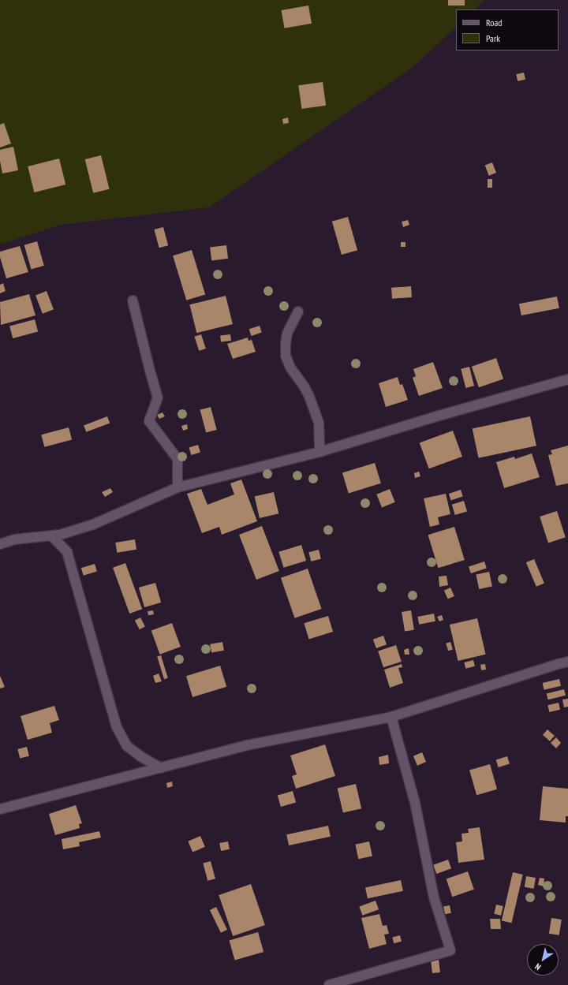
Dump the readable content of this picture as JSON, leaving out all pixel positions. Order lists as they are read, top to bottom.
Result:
{
  "legend": ["Road", "Park"],
  "north": "bottom left"
}
